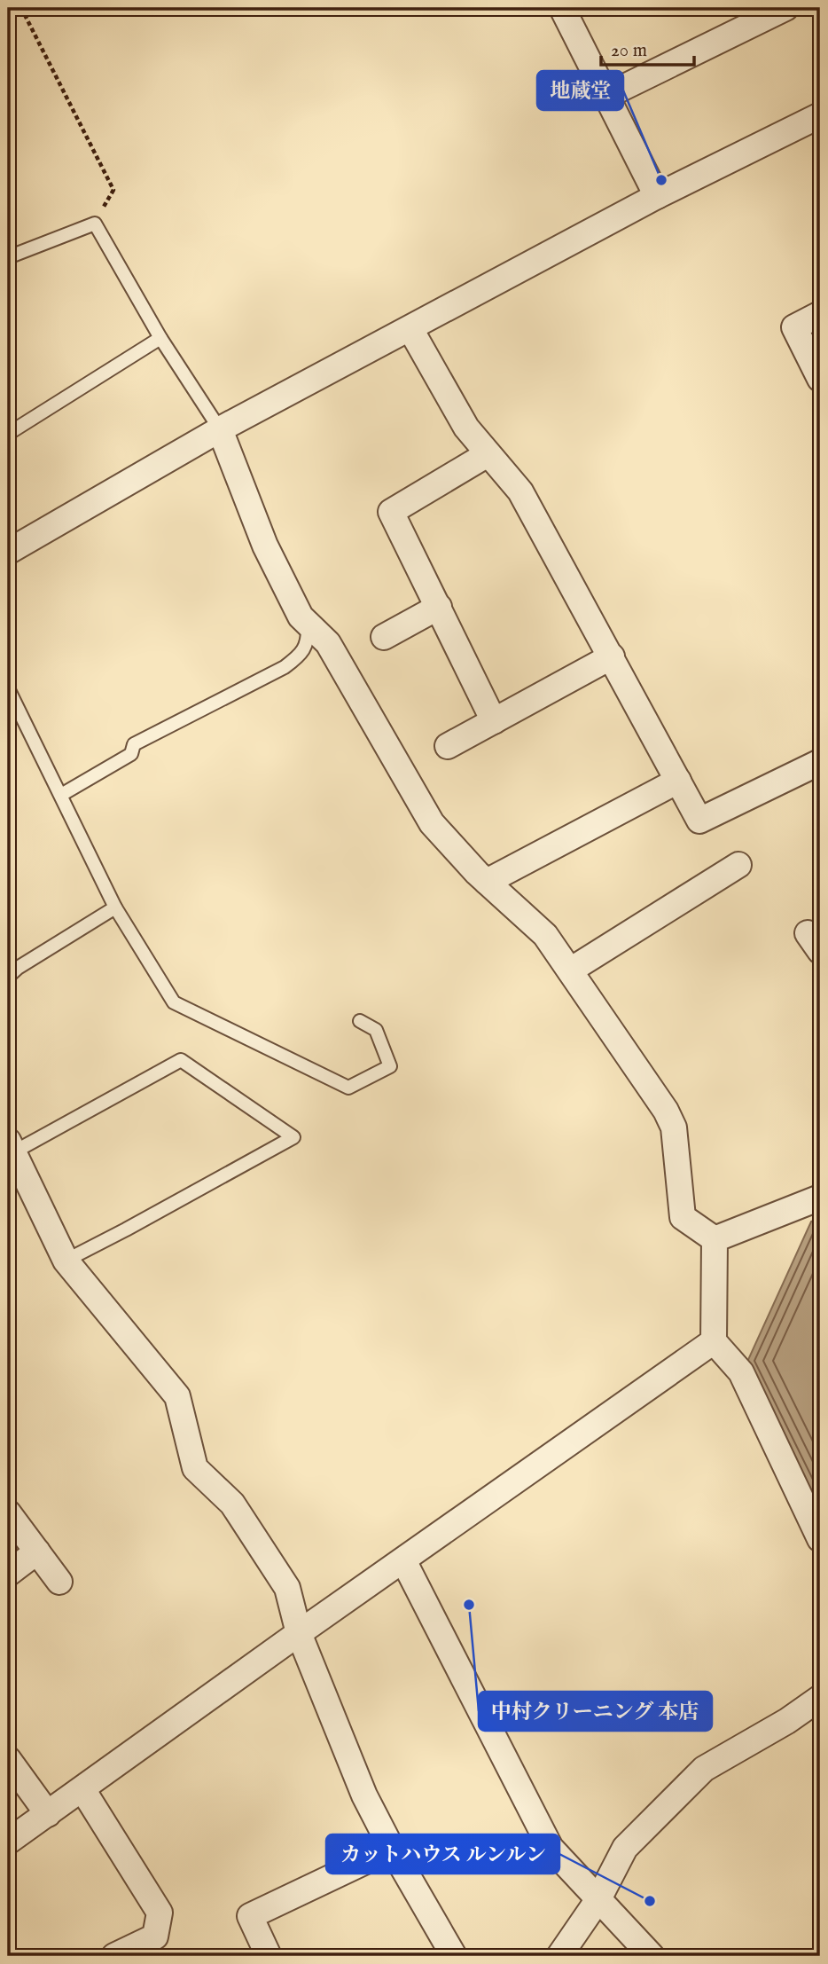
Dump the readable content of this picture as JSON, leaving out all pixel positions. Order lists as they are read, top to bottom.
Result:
{
  "places": ["地蔵堂", "中村クリーニング 本店", "カットハウス ルンルン"],
  "scale_bar": "20 m"
}
